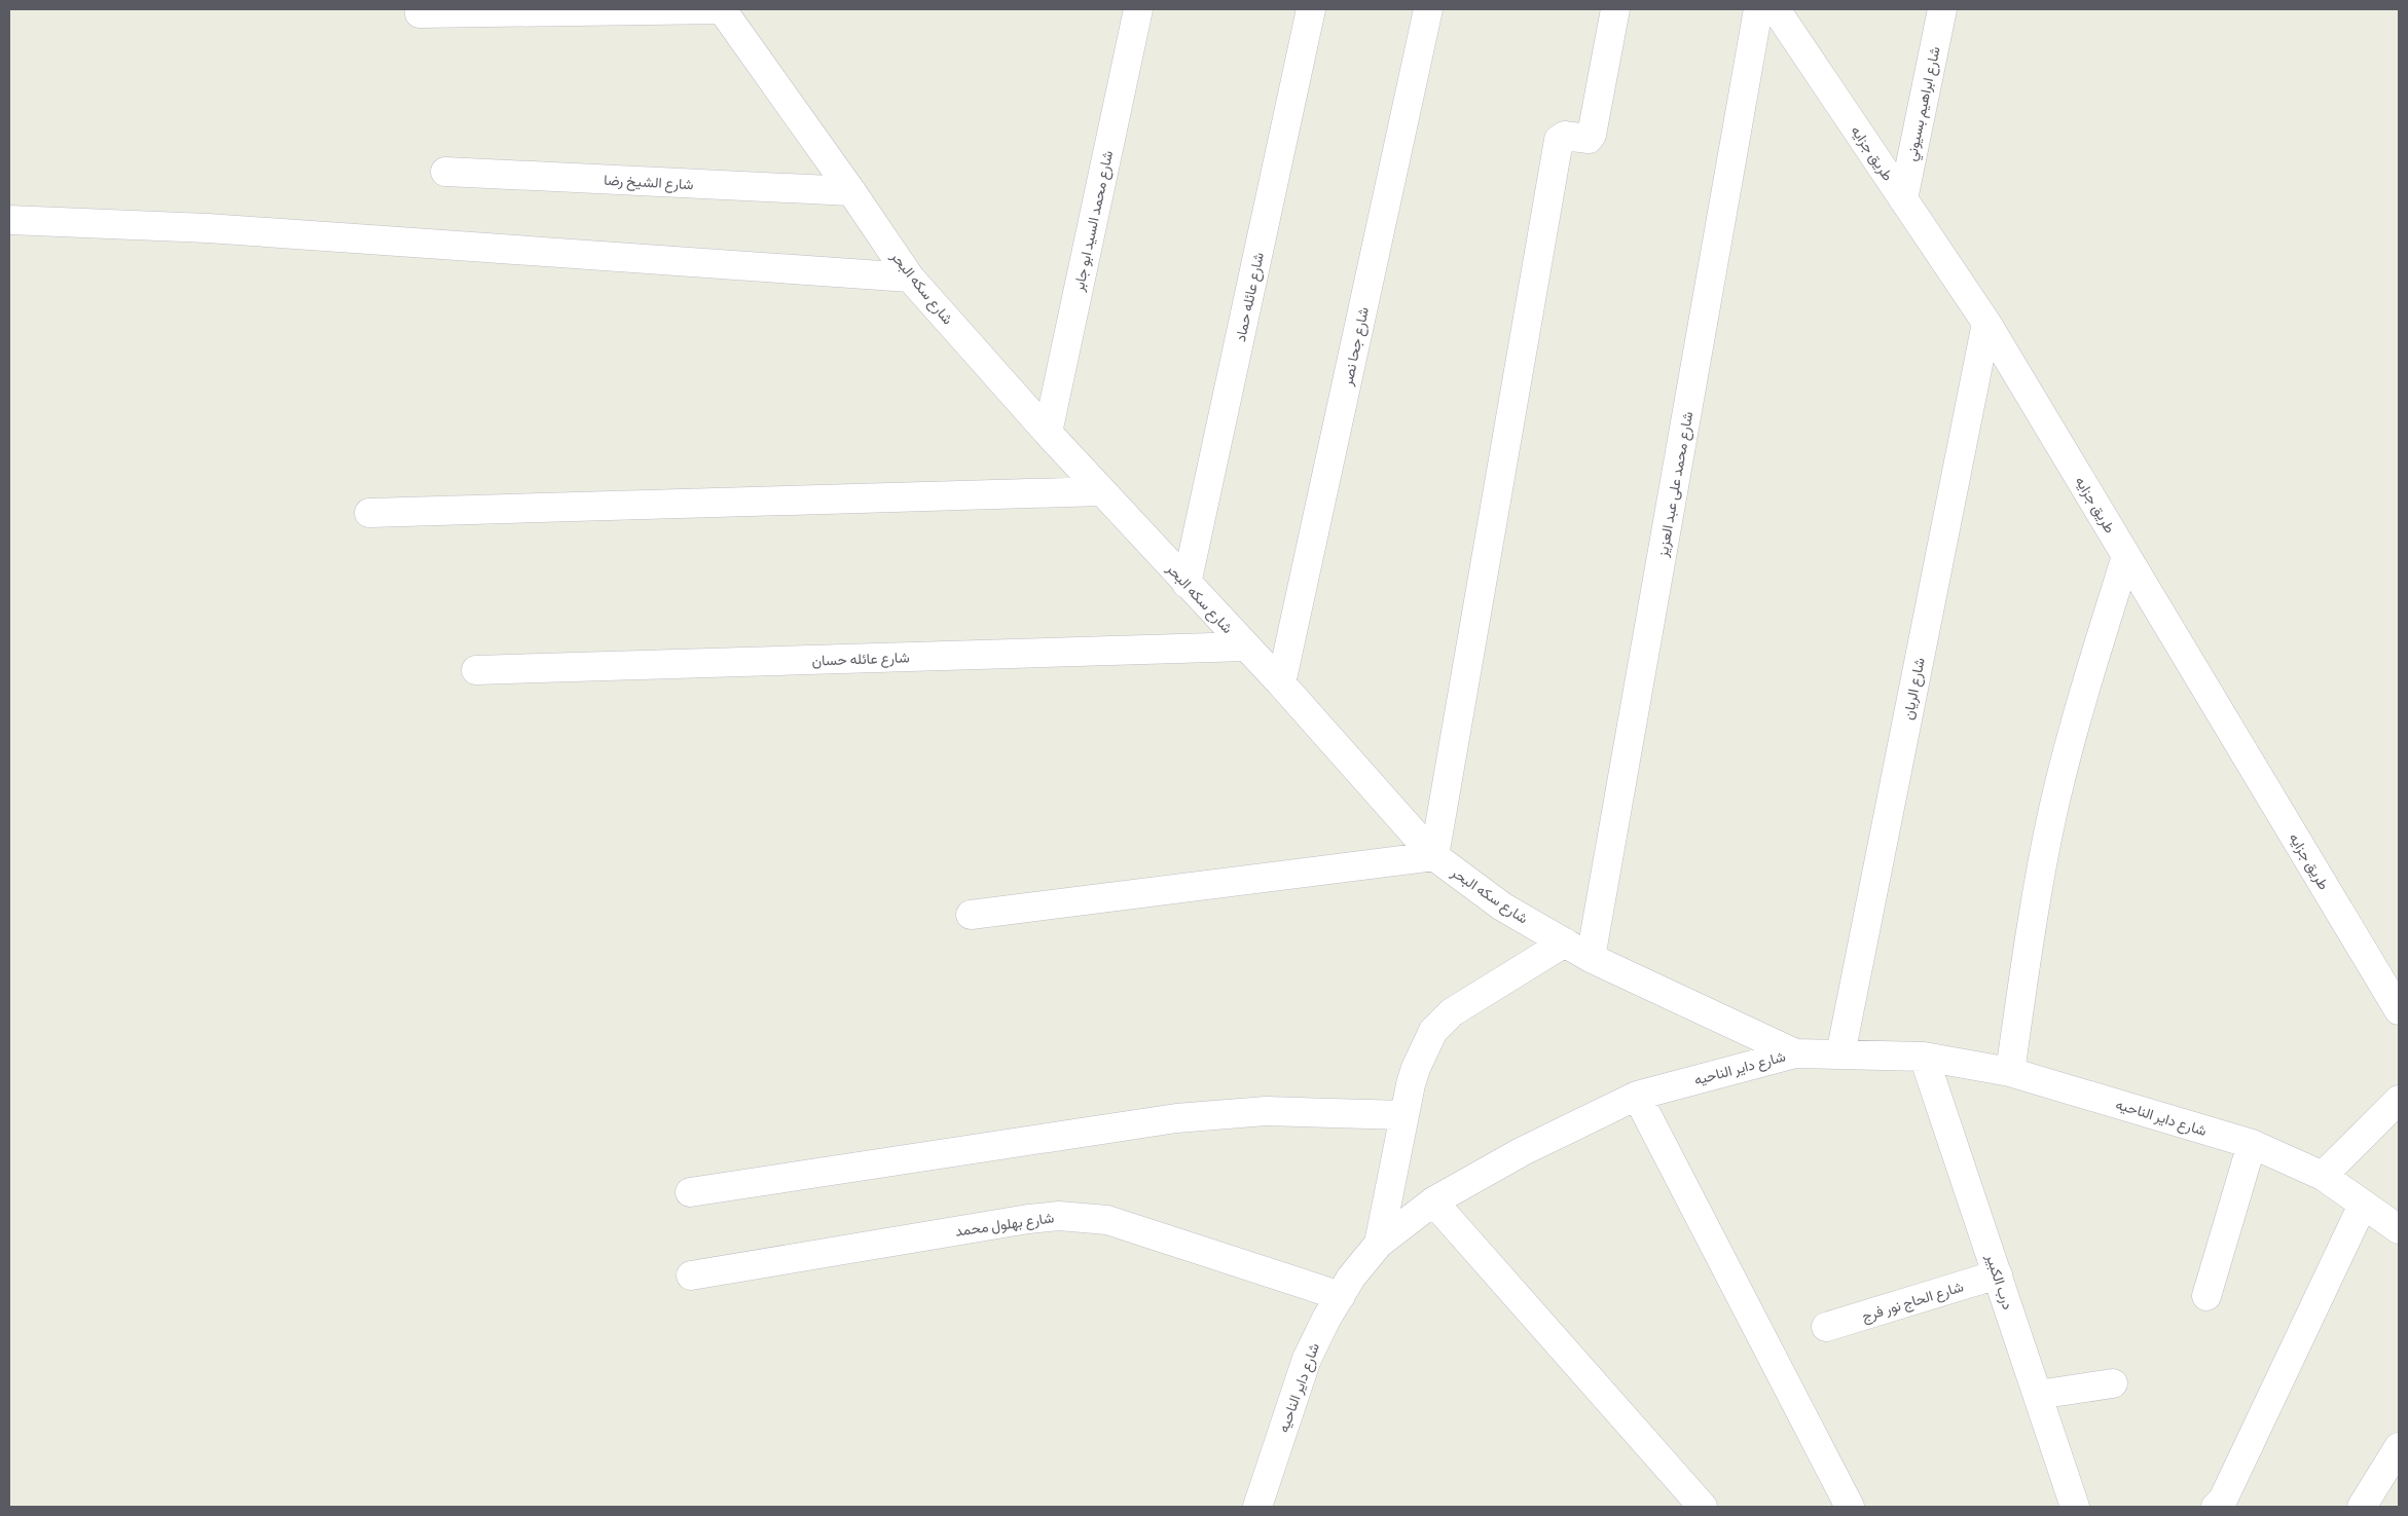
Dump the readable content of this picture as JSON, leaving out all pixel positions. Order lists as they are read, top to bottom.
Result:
{
  "streets": {
    "street": [
      "شارع ابراهيم بسيوني",
      "طريق جزايه",
      "شارع الشيخ رضا",
      "شارع محمد السيد ابو جابر",
      "شارع سكه البحر",
      "شارع عائله حماد",
      "شارع جحا نصر",
      "شارع محمد على عبد العزيز",
      "شارع عائله حسان",
      "شارع الريان",
      "شارع داير الناحيه",
      "شارع بهلول محمد",
      "درب الكبير",
      "شارع الحاج نور فرج"
    ]
  },
  "crossings": [
    ["شارع ابراهيم بسيوني", "طريق جزايه"],
    ["طريق جزايه", "شارع الريان"],
    ["شارع الشيخ رضا", "شارع سكه البحر"],
    ["شارع محمد السيد ابو جابر", "شارع سكه البحر"],
    ["شارع سكه البحر", "شارع عائله حماد"],
    ["شارع سكه البحر", "شارع جحا نصر"],
    ["شارع سكه البحر", "شارع محمد على عبد العزيز"],
    ["شارع سكه البحر", "شارع عائله حسان"],
    ["شارع سكه البحر", "شارع داير الناحيه"],
    ["شارع الريان", "شارع داير الناحيه"],
    ["شارع داير الناحيه", "شارع بهلول محمد"],
    ["شارع داير الناحيه", "درب الكبير"],
    ["درب الكبير", "شارع الحاج نور فرج"]
  ]
}
